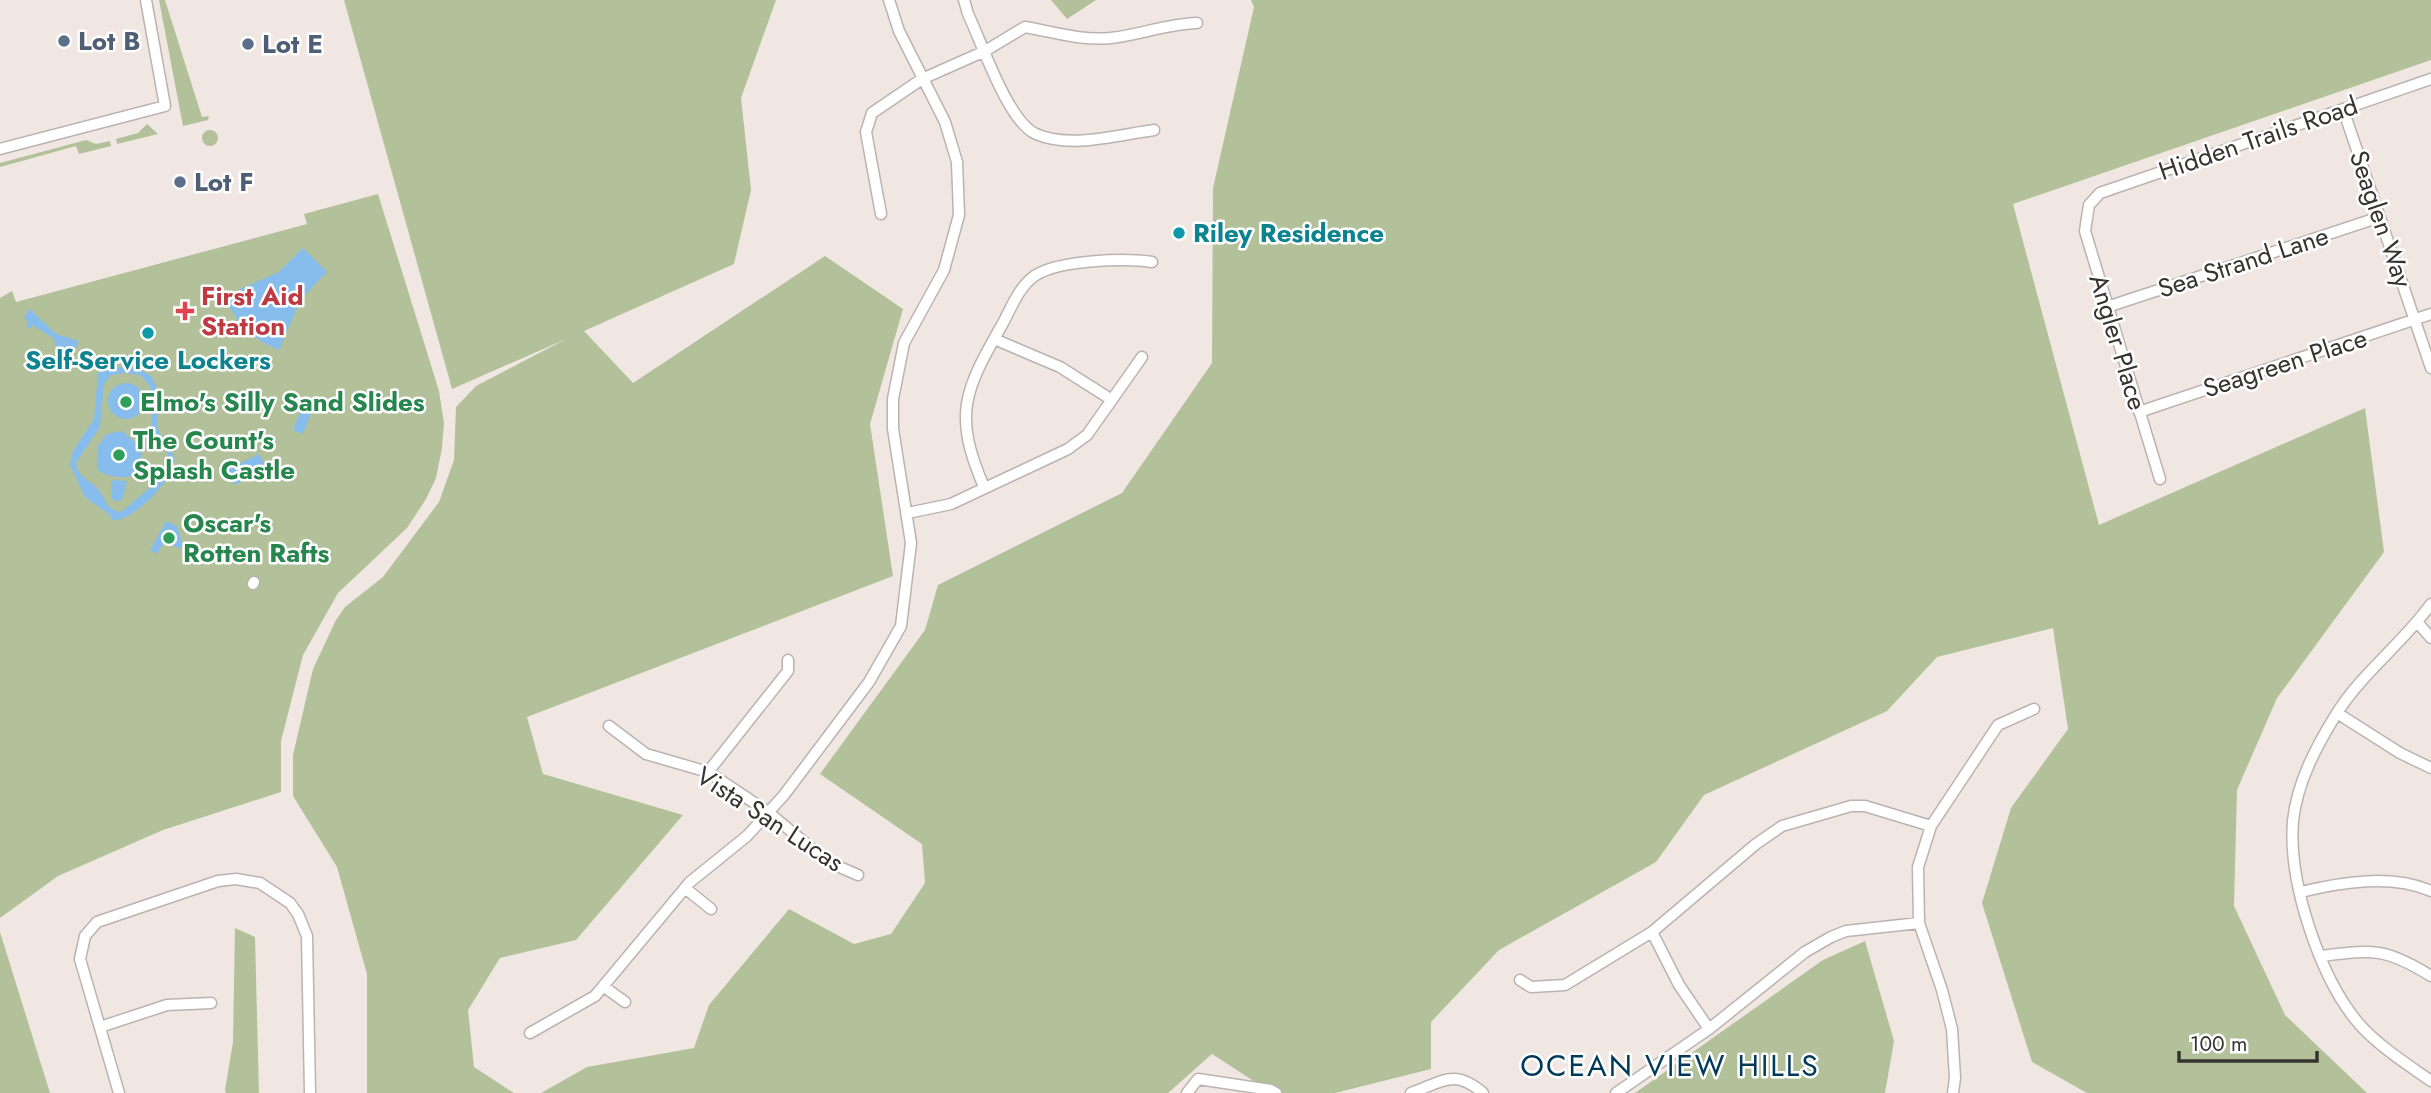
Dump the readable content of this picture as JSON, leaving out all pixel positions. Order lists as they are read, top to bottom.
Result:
{
  "streets": {
    "street": [
      "Hidden Trails Road",
      "Seaglen Way",
      "Sea Strand Lane",
      "Angler Place",
      "Seagreen Place",
      "Vista San Lucas"
    ]
  },
  "crossings": [
    ["Hidden Trails Road", "Seaglen Way"],
    ["Hidden Trails Road", "Angler Place"],
    ["Seaglen Way", "Sea Strand Lane"],
    ["Seaglen Way", "Seagreen Place"],
    ["Sea Strand Lane", "Angler Place"],
    ["Angler Place", "Seagreen Place"]
  ],
  "districts": ["OCEAN VIEW HILLS"],
  "places": {
    "other": [
      "Lot B",
      "Lot E",
      "Lot F",
      "Riley Residence",
      "Self-Service Lockers",
      "Elmo's Silly Sand Slides",
      "The Count's Splash Castle",
      "Oscar's Rotten Rafts"
    ],
    "health": ["First Aid Station"]
  },
  "scale_bar": "100 m"
}
